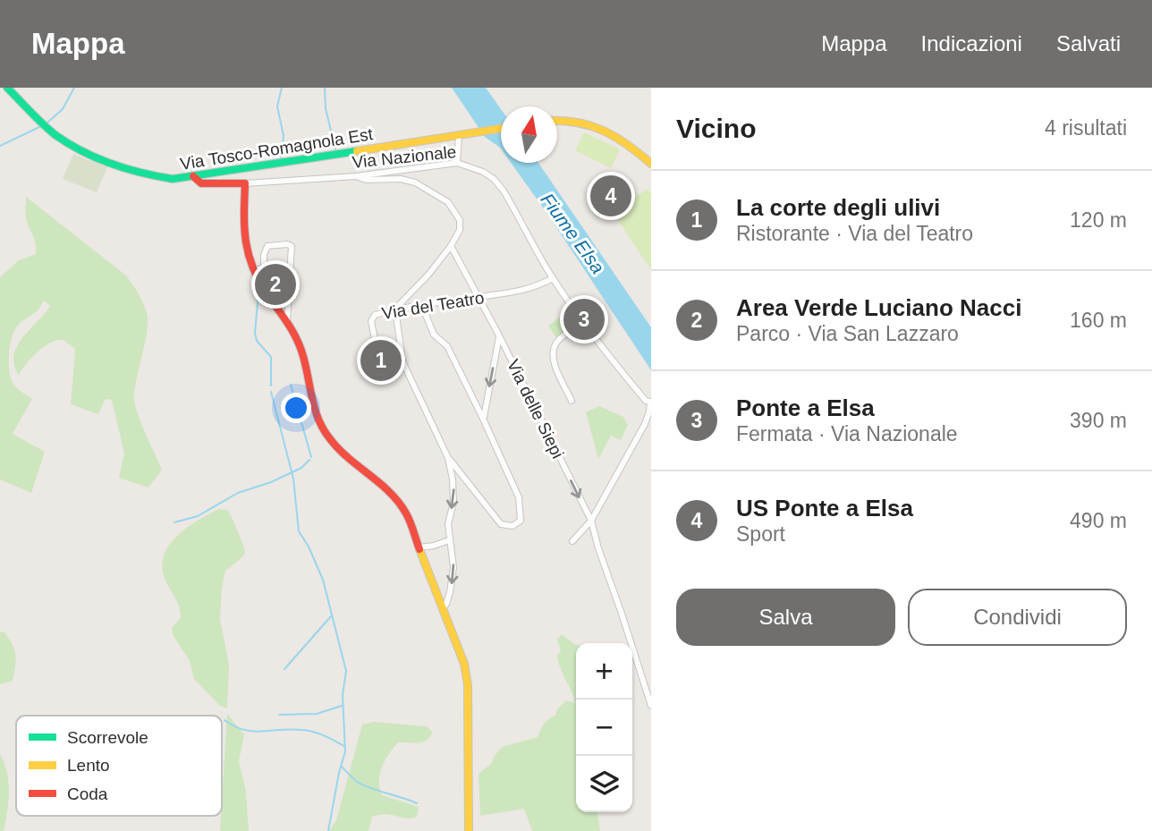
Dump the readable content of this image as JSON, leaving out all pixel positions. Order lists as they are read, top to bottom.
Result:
{
  "streets": {
    "street": [
      "Via Tosco-Romagnola Est",
      "Via Nazionale",
      "Via del Teatro",
      "Via delle Siepi"
    ]
  },
  "crossings": [
    ["Via Tosco-Romagnola Est", "Via Nazionale"],
    ["Via Nazionale", "Via del Teatro"],
    ["Via del Teatro", "Via delle Siepi"]
  ],
  "one_way": ["Via delle Siepi"],
  "water": ["Fiume Elsa"],
  "legend": ["Scorrevole", "Lento", "Coda"],
  "north": "top",
  "page": {
    "header": "Mappa",
    "nav": ["Mappa", "Indicazioni", "Salvati"],
    "heading": ["Vicino", "4 risultati"],
    "list": [
      {
        "mark": "1",
        "name": "La corte degli ulivi",
        "note": "Ristorante · Via del Teatro",
        "value": "120 m"
      },
      {
        "mark": "2",
        "name": "Area Verde Luciano Nacci",
        "note": "Parco · Via San Lazzaro",
        "value": "160 m"
      },
      {
        "mark": "3",
        "name": "Ponte a Elsa",
        "note": "Fermata · Via Nazionale",
        "value": "390 m"
      },
      {
        "mark": "4",
        "name": "US Ponte a Elsa",
        "note": "Sport",
        "value": "490 m"
      }
    ],
    "pins": [
      "4",
      "2",
      "3",
      "1"
    ],
    "buttons": ["Salva", "Condividi"],
    "map_buttons": ["+", "−"]
  }
}
